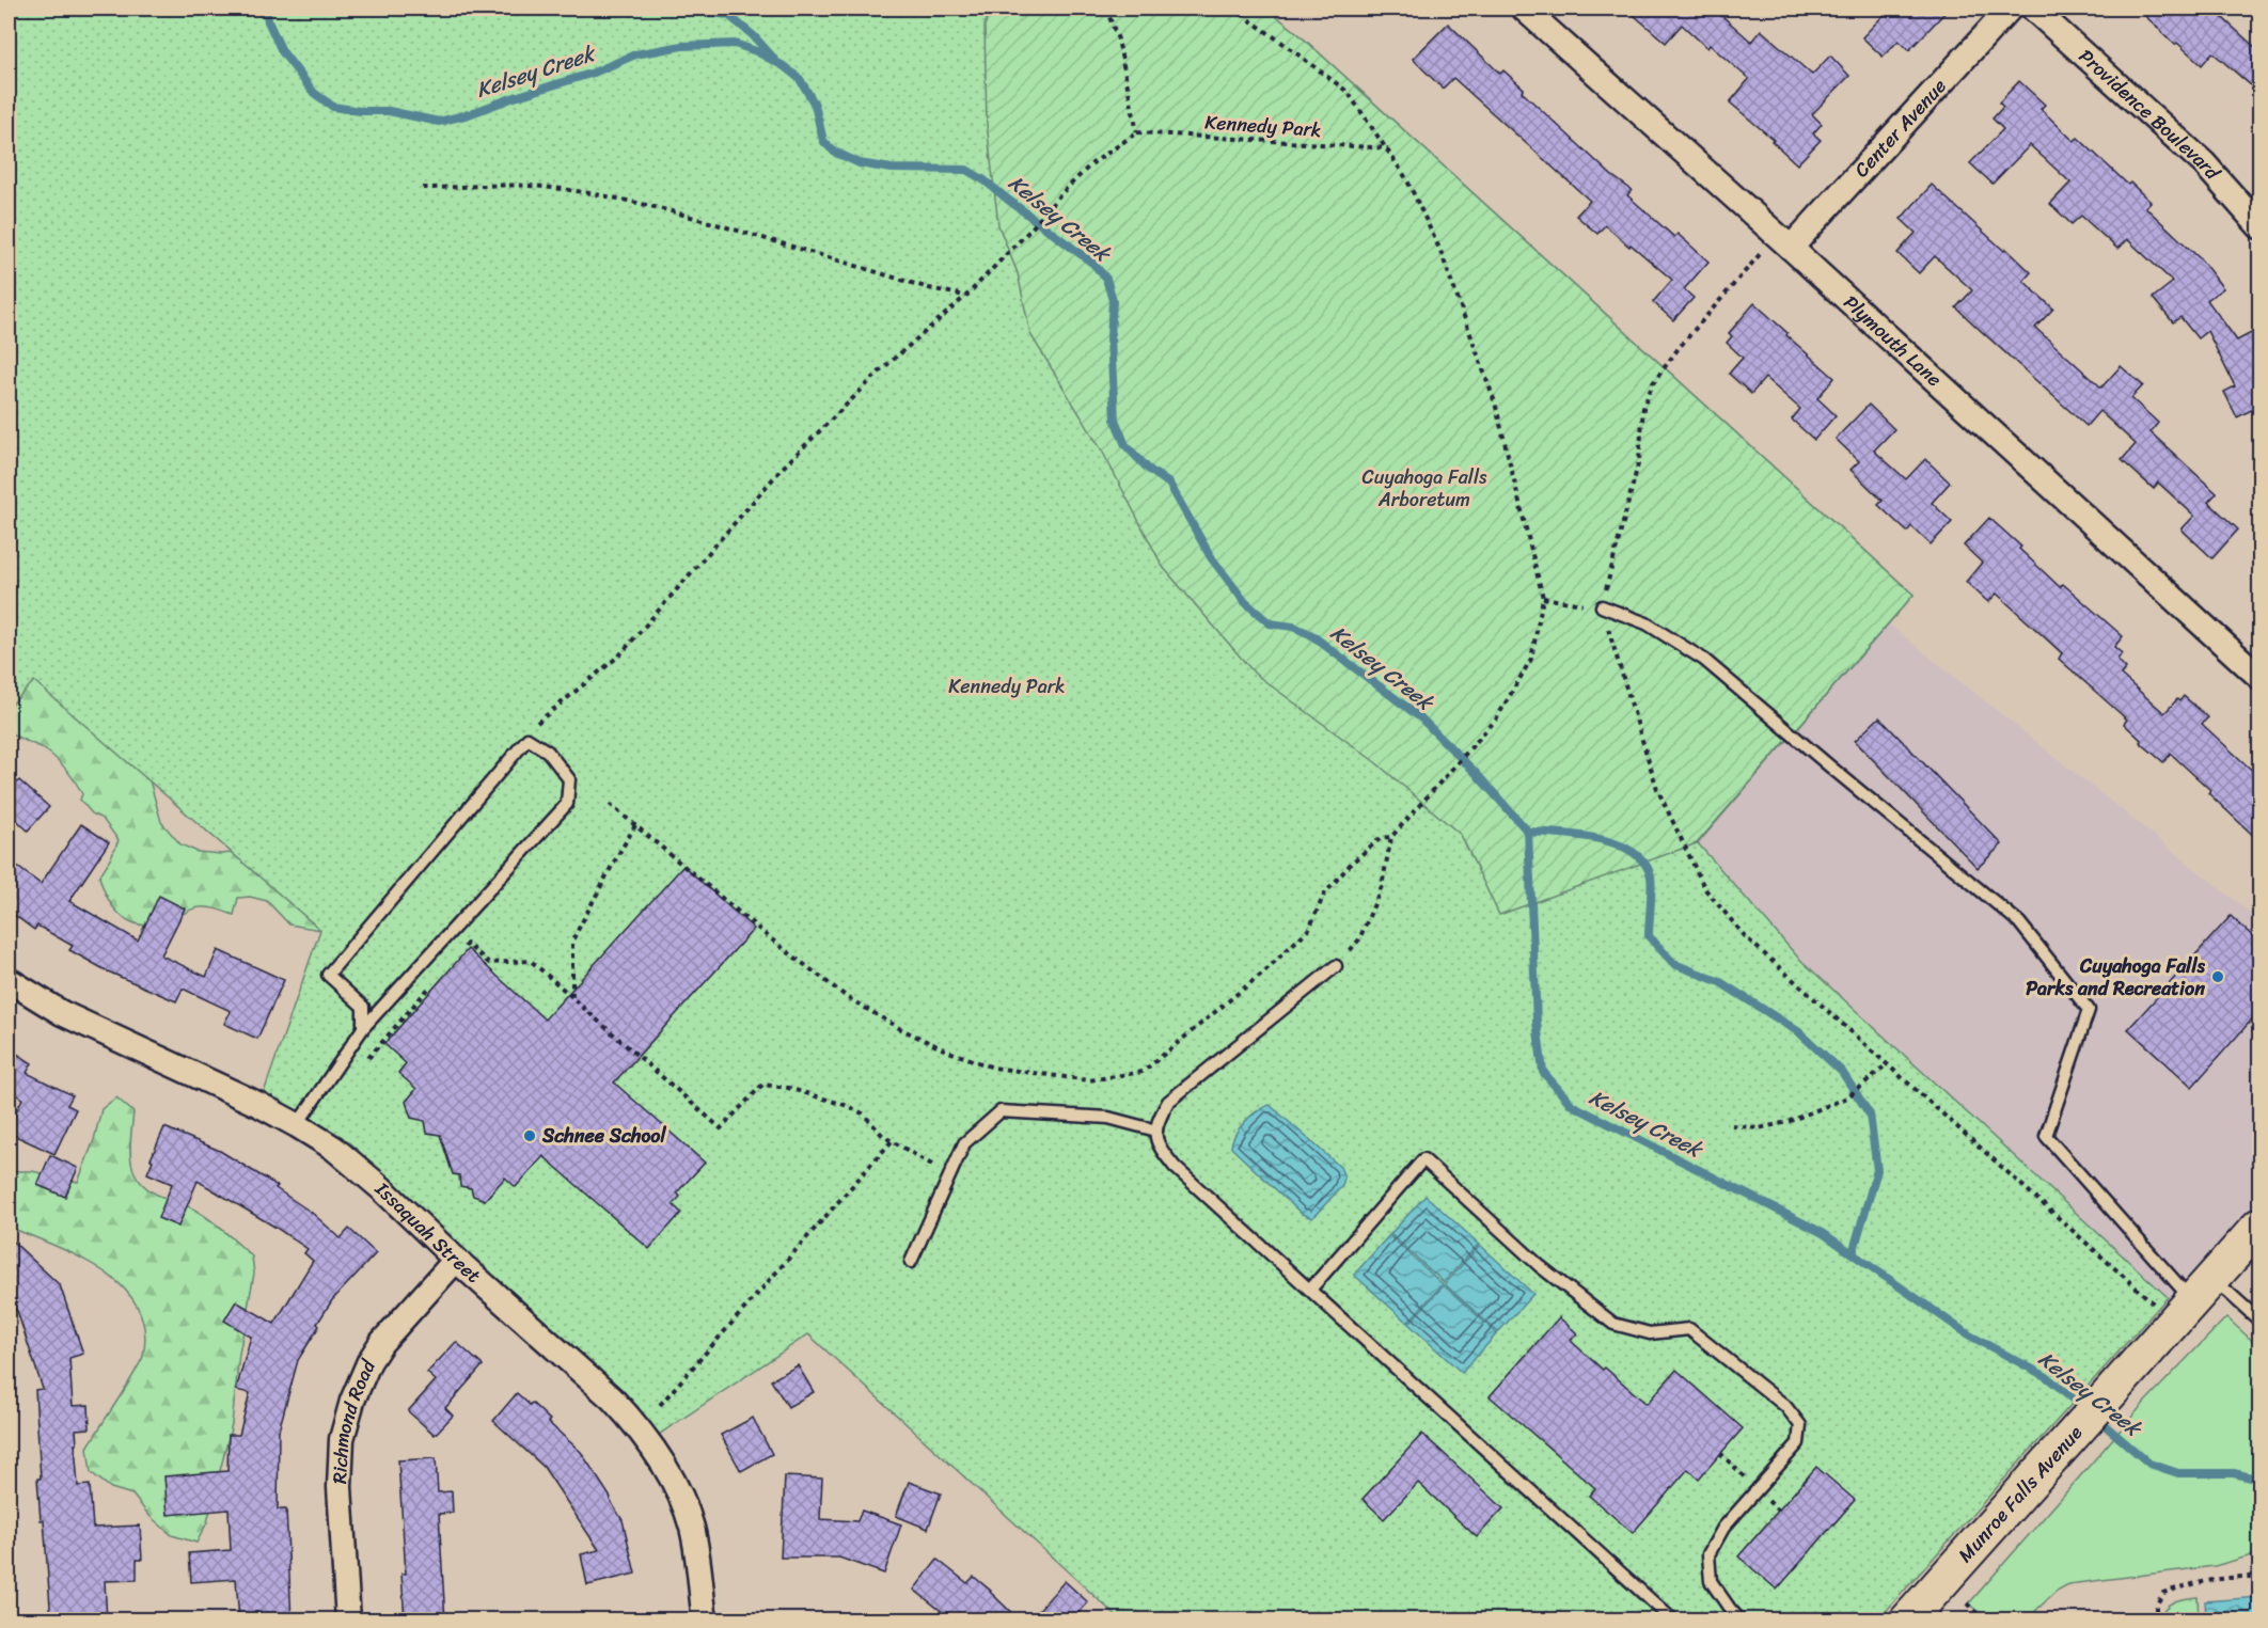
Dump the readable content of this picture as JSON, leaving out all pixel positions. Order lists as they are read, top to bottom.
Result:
{
  "streets": {
    "street": [
      "Providence Boulevard",
      "Center Avenue",
      "Plymouth Lane",
      "Issaquah Street",
      "Richmond Road",
      "Munroe Falls Avenue"
    ],
    "path": ["Kennedy Park"]
  },
  "crossings": [
    ["Center Avenue", "Plymouth Lane"],
    ["Issaquah Street", "Richmond Road"]
  ],
  "water": ["Kelsey Creek"],
  "parks": ["Cuyahoga Falls Arboretum", "Kennedy Park"],
  "places": ["Cuyahoga Falls Parks and Recreation", "Schnee School"]
}
